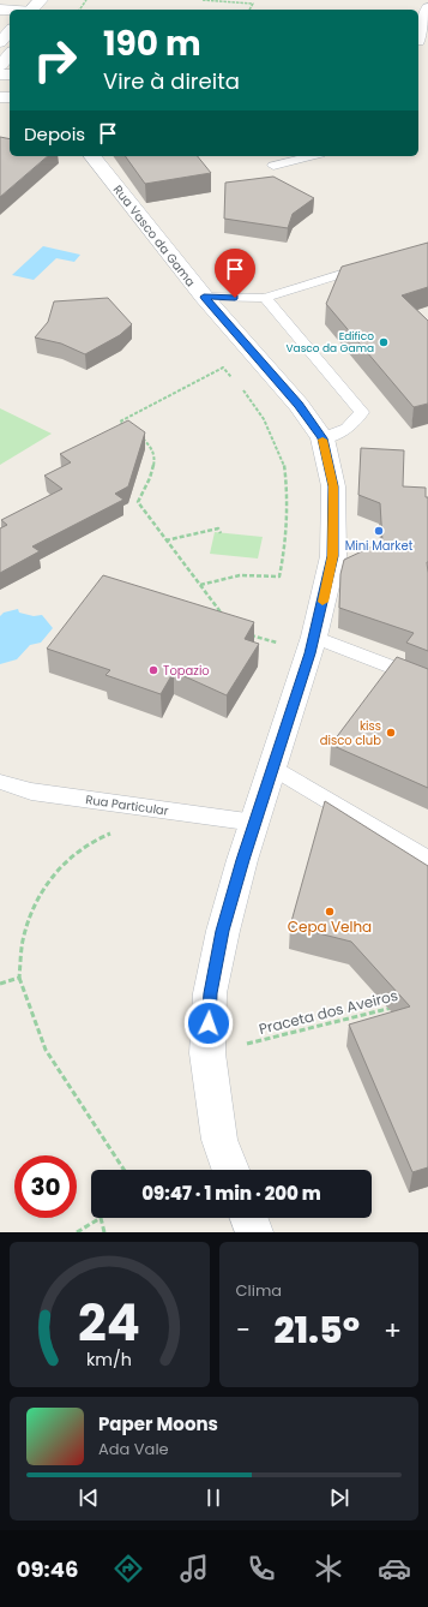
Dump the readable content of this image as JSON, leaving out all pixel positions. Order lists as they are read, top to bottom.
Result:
{
  "streets": {
    "street": ["Rua Vasco da Gama"],
    "lane": ["Rua Particular"],
    "path": ["Praceta dos Aveiros"]
  },
  "crossings": [
    ["Rua Vasco da Gama", "Rua Particular"],
    ["Rua Vasco da Gama", "Praceta dos Aveiros"]
  ],
  "places": [
    "Edifico Vasco da Gama",
    "Mini Market",
    "Topazio",
    "kiss disco club",
    "Cepa Velha"
  ],
  "page": {
    "turn": ["190 m", "Vire à direita"],
    "then": "Depois",
    "limit": "30",
    "trip": "09:47 · 1 min · 200 m",
    "tile": "Clima",
    "heat": ["−", "21.5°", "+"],
    "song": ["Paper Moons", "Ada Vale"],
    "tabs": "09:46",
    "gauge": ["24", "km/h"]
  }
}
